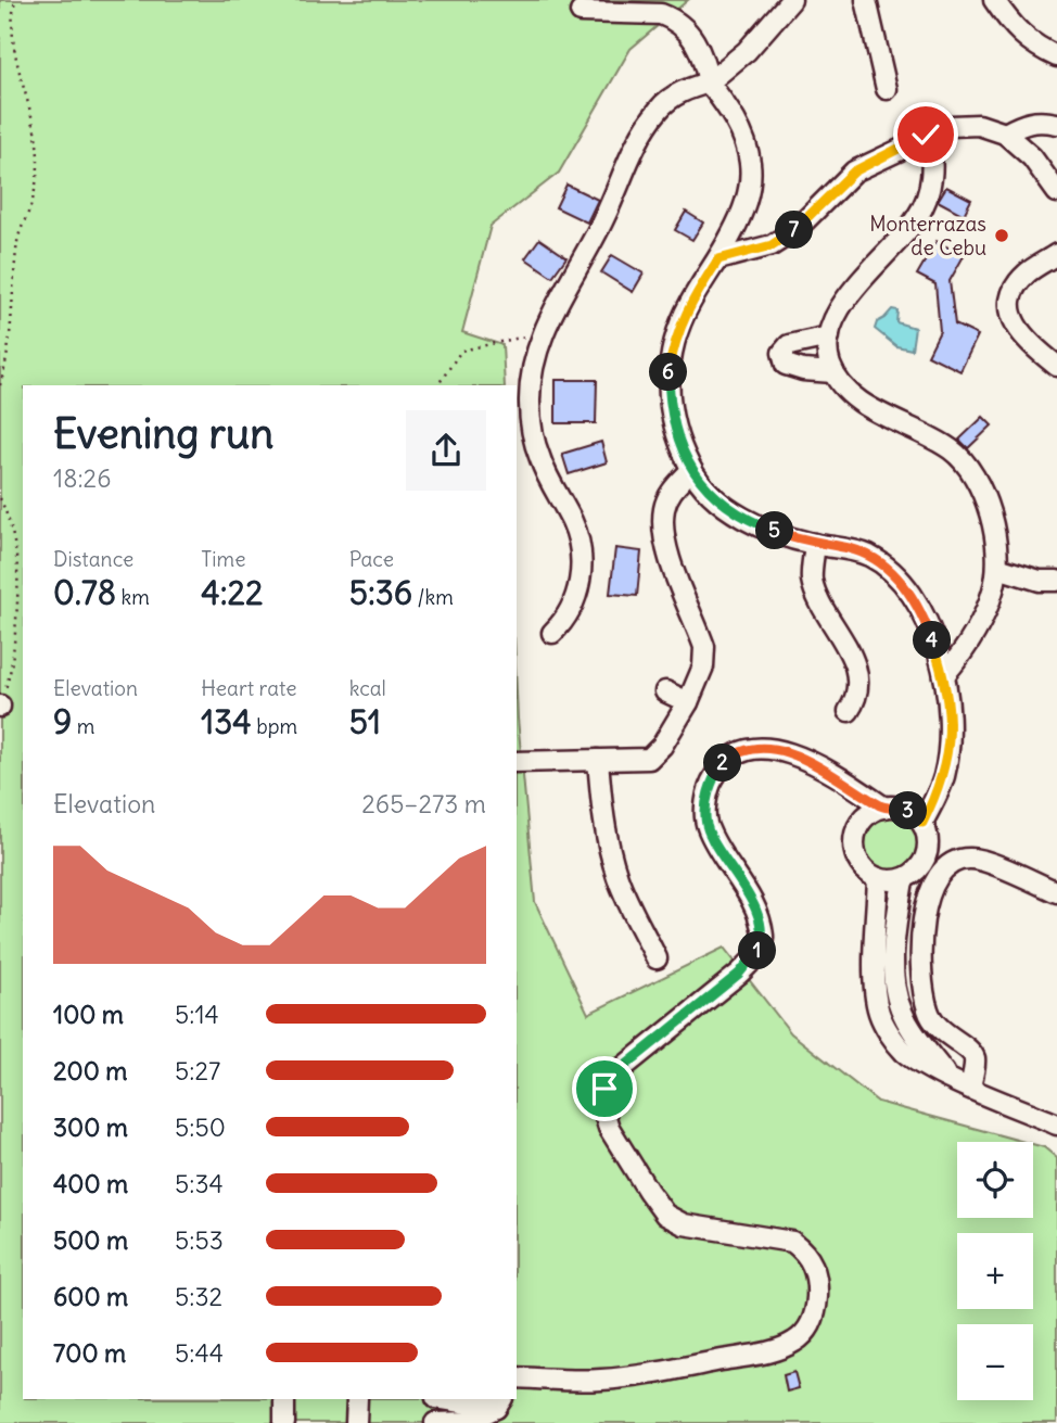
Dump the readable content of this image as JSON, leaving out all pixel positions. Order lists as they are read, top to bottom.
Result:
{
  "places": ["Monterrazas de Cebu"],
  "page": {
    "pins": [
      "7",
      "6",
      "5",
      "4",
      "2",
      "3",
      "1"
    ],
    "heading": ["Evening run", "18:26"],
    "stats": [
      ["Distance", "0.78 km"],
      ["Time", "4:22"],
      ["Pace", "5:36 /km"],
      ["Elevation", "9 m"],
      ["Heart rate", "134 bpm"],
      ["kcal", "51"]
    ],
    "chart": ["Elevation", "265–273 m"],
    "list": [
      {
        "name": "100 m",
        "note": "5:14"
      },
      {
        "name": "200 m",
        "note": "5:27"
      },
      {
        "name": "300 m",
        "note": "5:50"
      },
      {
        "name": "400 m",
        "note": "5:34"
      },
      {
        "name": "500 m",
        "note": "5:53"
      },
      {
        "name": "600 m",
        "note": "5:32"
      },
      {
        "name": "700 m",
        "note": "5:44"
      }
    ],
    "map_buttons": ["+", "−"]
  }
}
